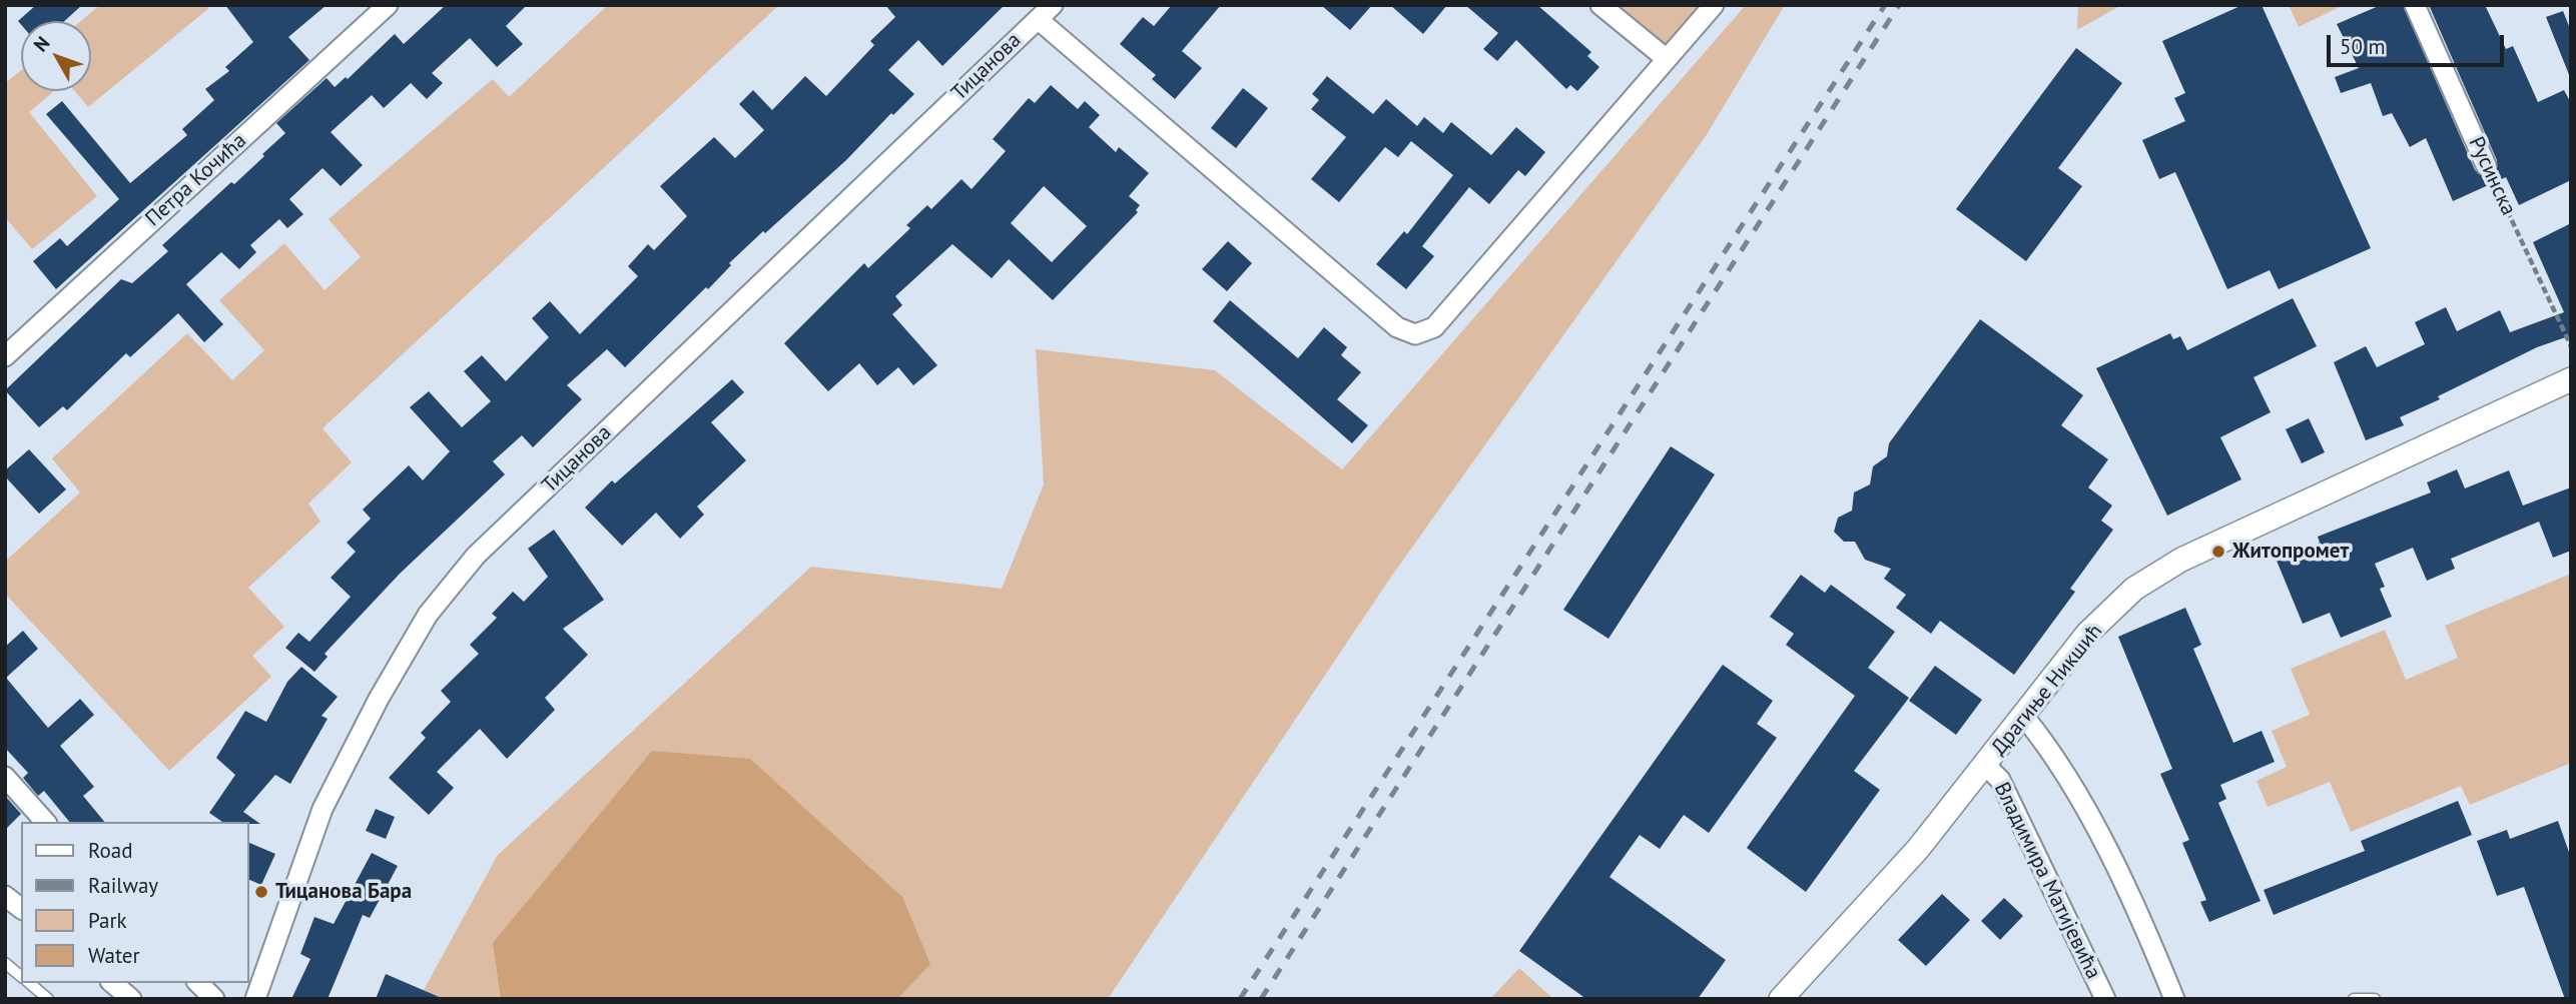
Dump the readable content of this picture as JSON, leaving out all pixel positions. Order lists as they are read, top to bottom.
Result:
{
  "streets": {
    "street": [
      "Тицанова",
      "Русинска",
      "Петра Кочића",
      "Драгиње Никшић",
      "Владимира Матијевића"
    ]
  },
  "crossings": [
    ["Драгиње Никшић", "Владимира Матијевића"]
  ],
  "places": ["Житопромет", "Тицанова Бара"],
  "legend": [
    "Road",
    "Railway",
    "Park",
    "Water"
  ],
  "scale_bar": "50 m",
  "north": "top left"
}
